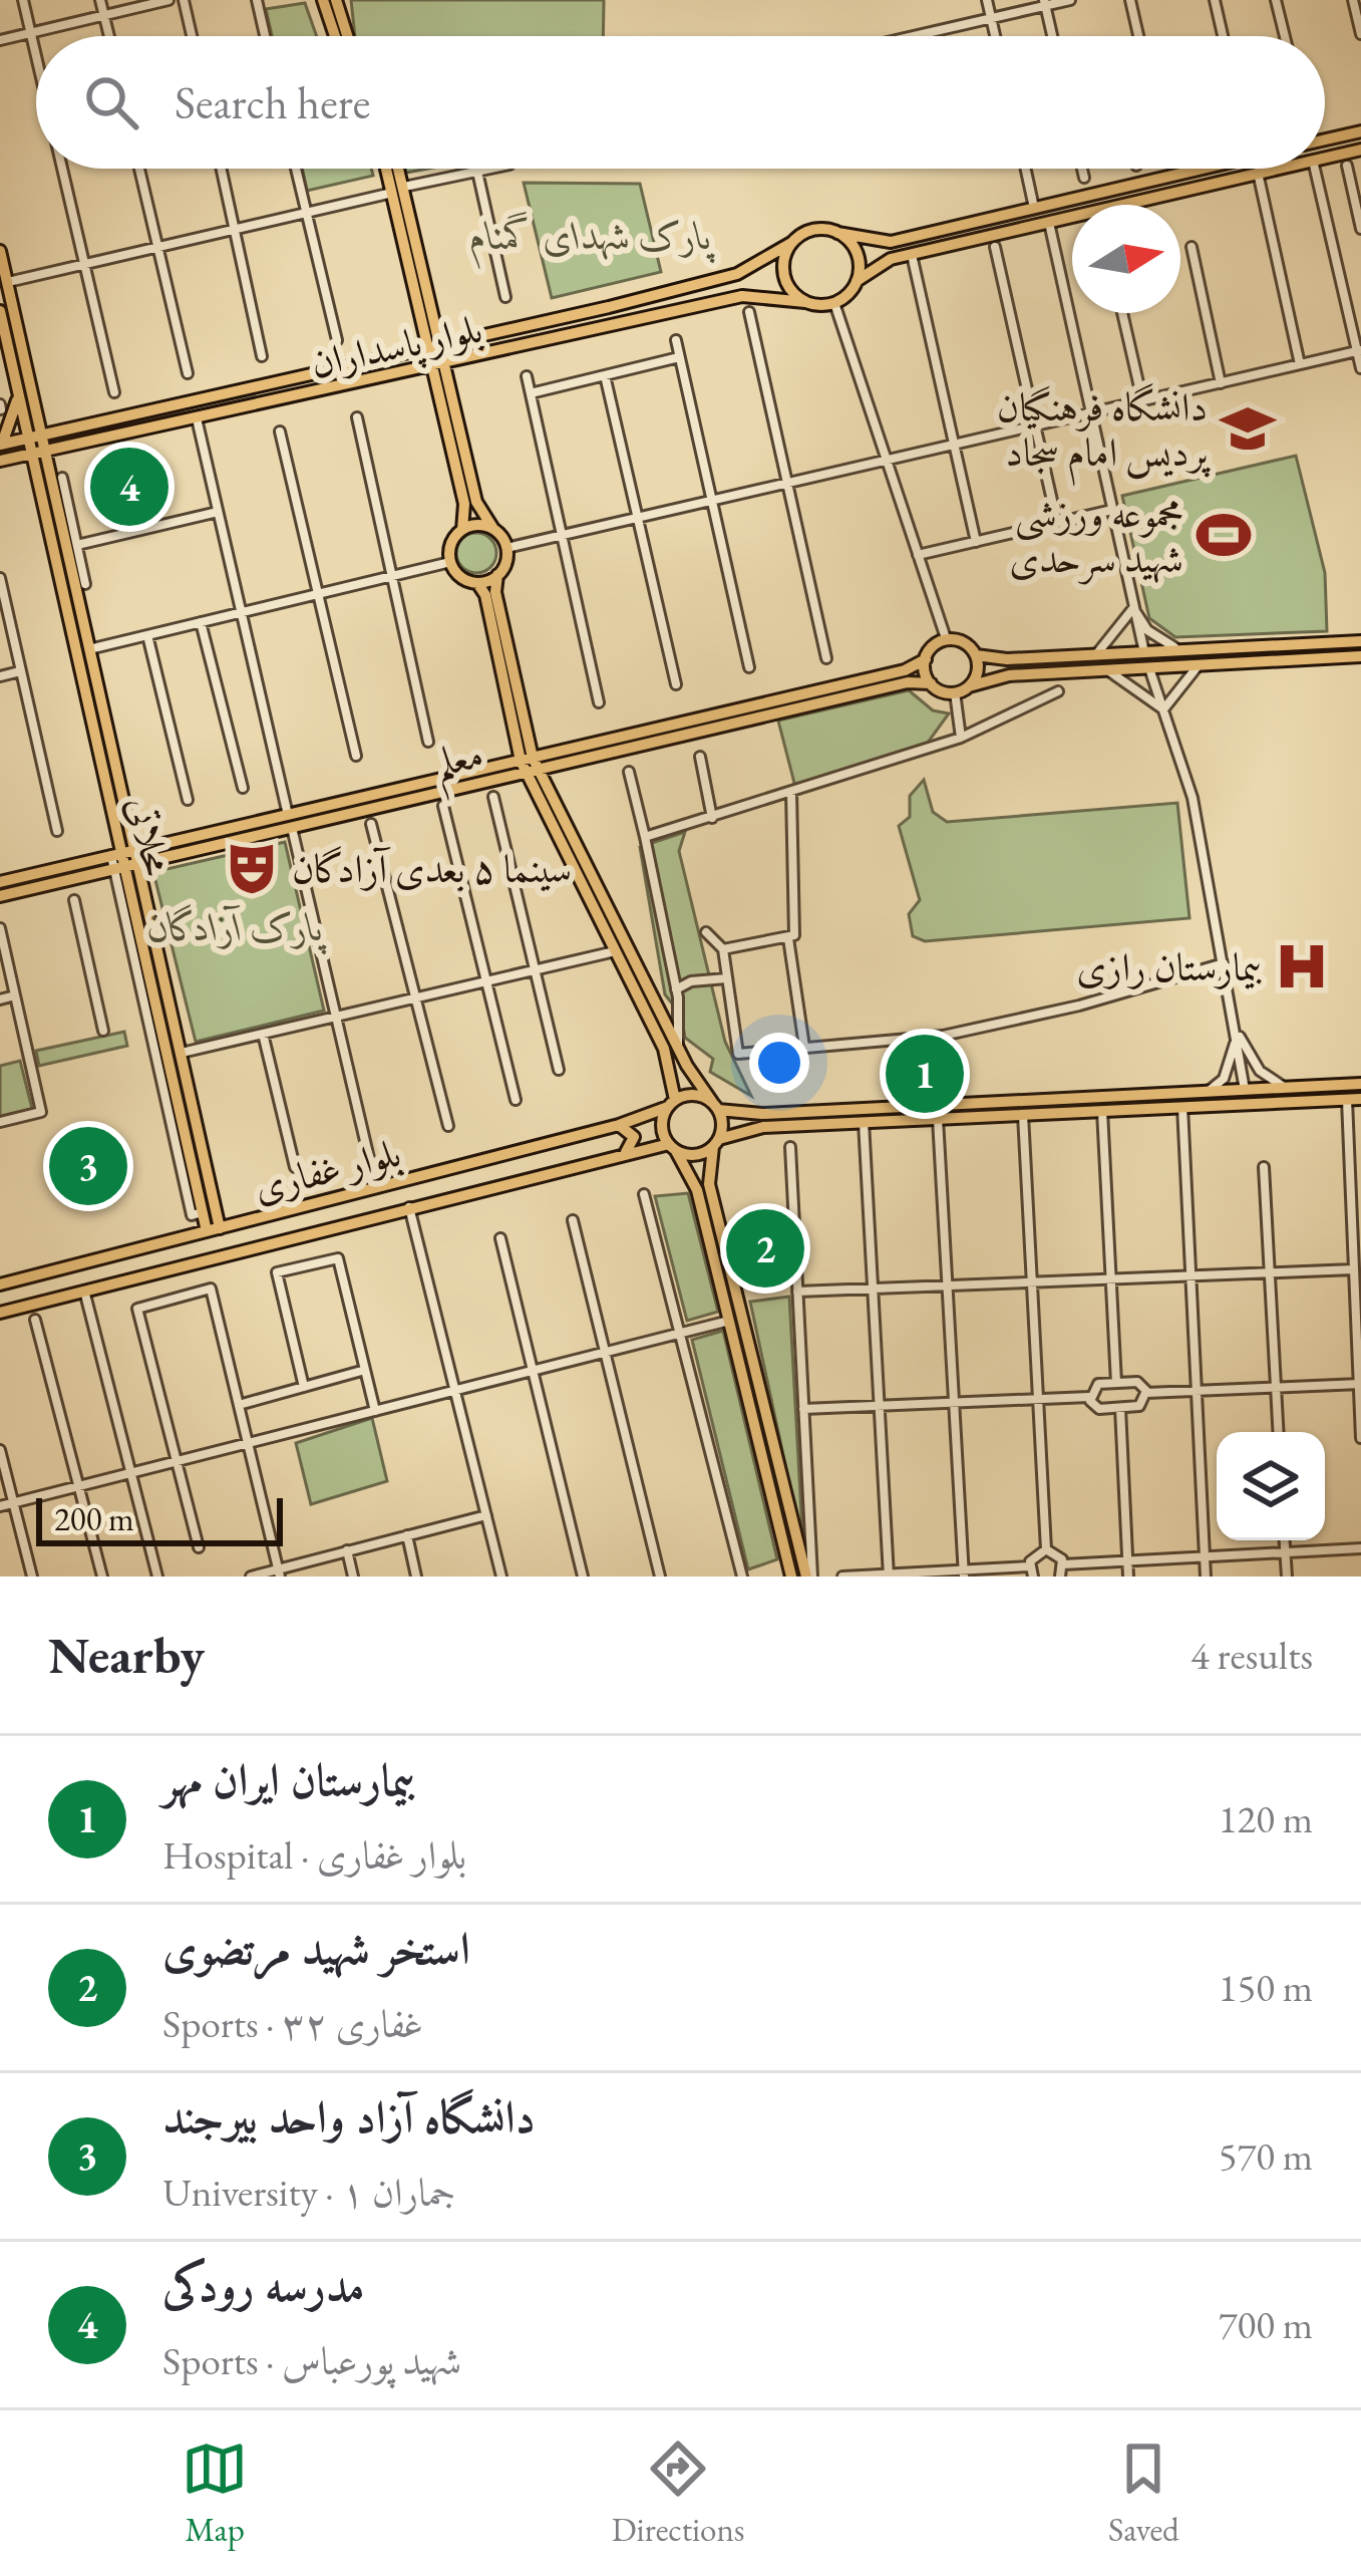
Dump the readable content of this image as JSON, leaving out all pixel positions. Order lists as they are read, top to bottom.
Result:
{
  "streets": {
    "main road": [
      "بلوار پاسداران",
      "معلم",
      "محلاتی",
      "بلوار غفاری"
    ]
  },
  "crossings": [
    ["بلوار پاسداران", "محلاتی"],
    ["معلم", "محلاتی"],
    ["محلاتی", "بلوار غفاری"]
  ],
  "parks": ["پارک شهدای گمنام", "پارک آزادگان"],
  "places": {
    "school or university": ["دانشگاه فرهنگیان پردیس امام سجاد"],
    "sports": ["مجموعه ورزشی شهید سرحدی"],
    "theatre": ["سینما ۵ بعدی آزادگان"],
    "hospital": ["بیمارستان رازی"]
  },
  "scale_bar": "200 m",
  "north": "right",
  "page": {
    "search": "Search here",
    "pins": [
      "4",
      "1",
      "3",
      "2"
    ],
    "scale": "200 m",
    "heading": ["Nearby", "4 results"],
    "list": [
      {
        "mark": "1",
        "name": "بیمارستان ایران مهر",
        "note": "Hospital · بلوار غفاری",
        "value": "120 m"
      },
      {
        "mark": "2",
        "name": "استخر شهید مرتضوی",
        "note": "Sports · غفاری ۳۲",
        "value": "150 m"
      },
      {
        "mark": "3",
        "name": "دانشگاه آزاد واحد بیرجند",
        "note": "University · جماران ۱",
        "value": "570 m"
      },
      {
        "mark": "4",
        "name": "مدرسه رودکی",
        "note": "Sports · شهید پورعباس",
        "value": "700 m"
      }
    ],
    "nav": ["Map", "Directions", "Saved"]
  }
}
